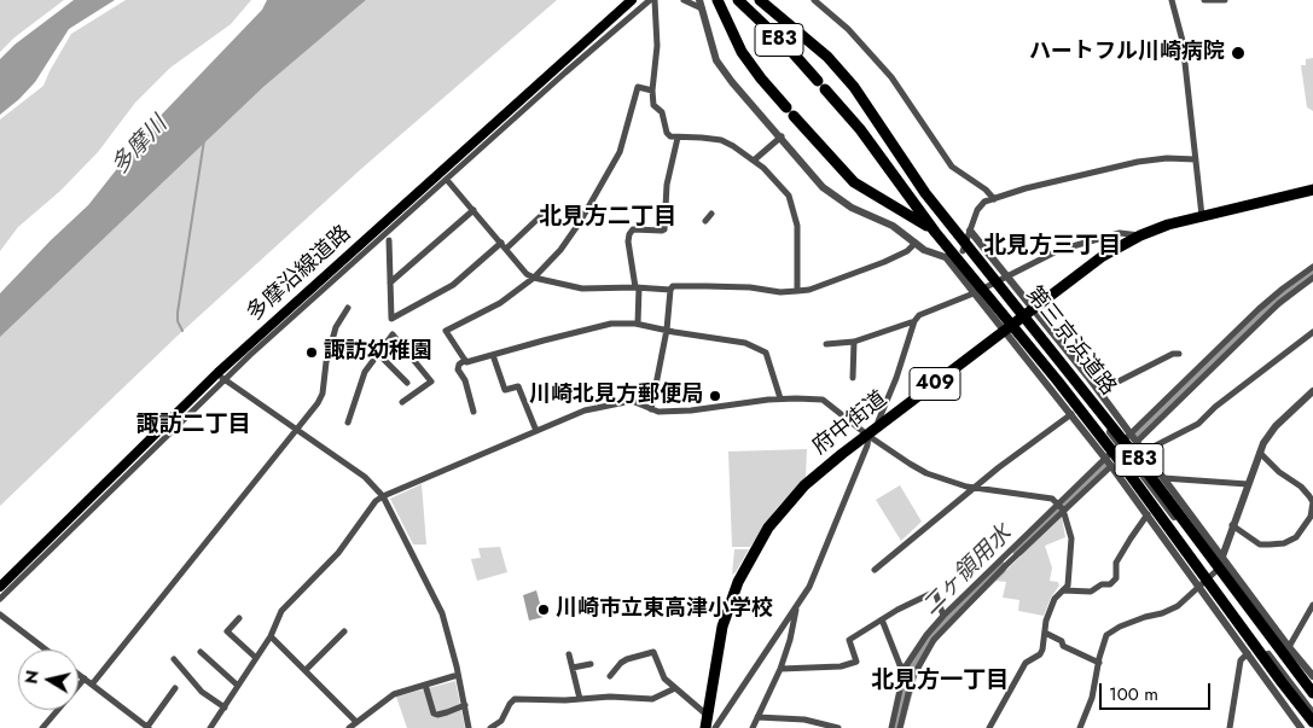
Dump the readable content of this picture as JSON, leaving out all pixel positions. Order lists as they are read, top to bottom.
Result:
{
  "streets": {
    "highway": [
      "E83",
      "第三京浜道路",
      "409",
      "府中街道"
    ],
    "main road": ["多摩沿線道路"]
  },
  "districts": [
    "北見方二丁目",
    "北見方三丁目",
    "諏訪二丁目",
    "北見方一丁目"
  ],
  "water": ["多摩川", "二ヶ領用水"],
  "places": [
    "ハートフル川崎病院",
    "諏訪幼稚園",
    "川崎北見方郵便局",
    "川崎市立東高津小学校"
  ],
  "scale_bar": "100 m",
  "north": "left"
}
